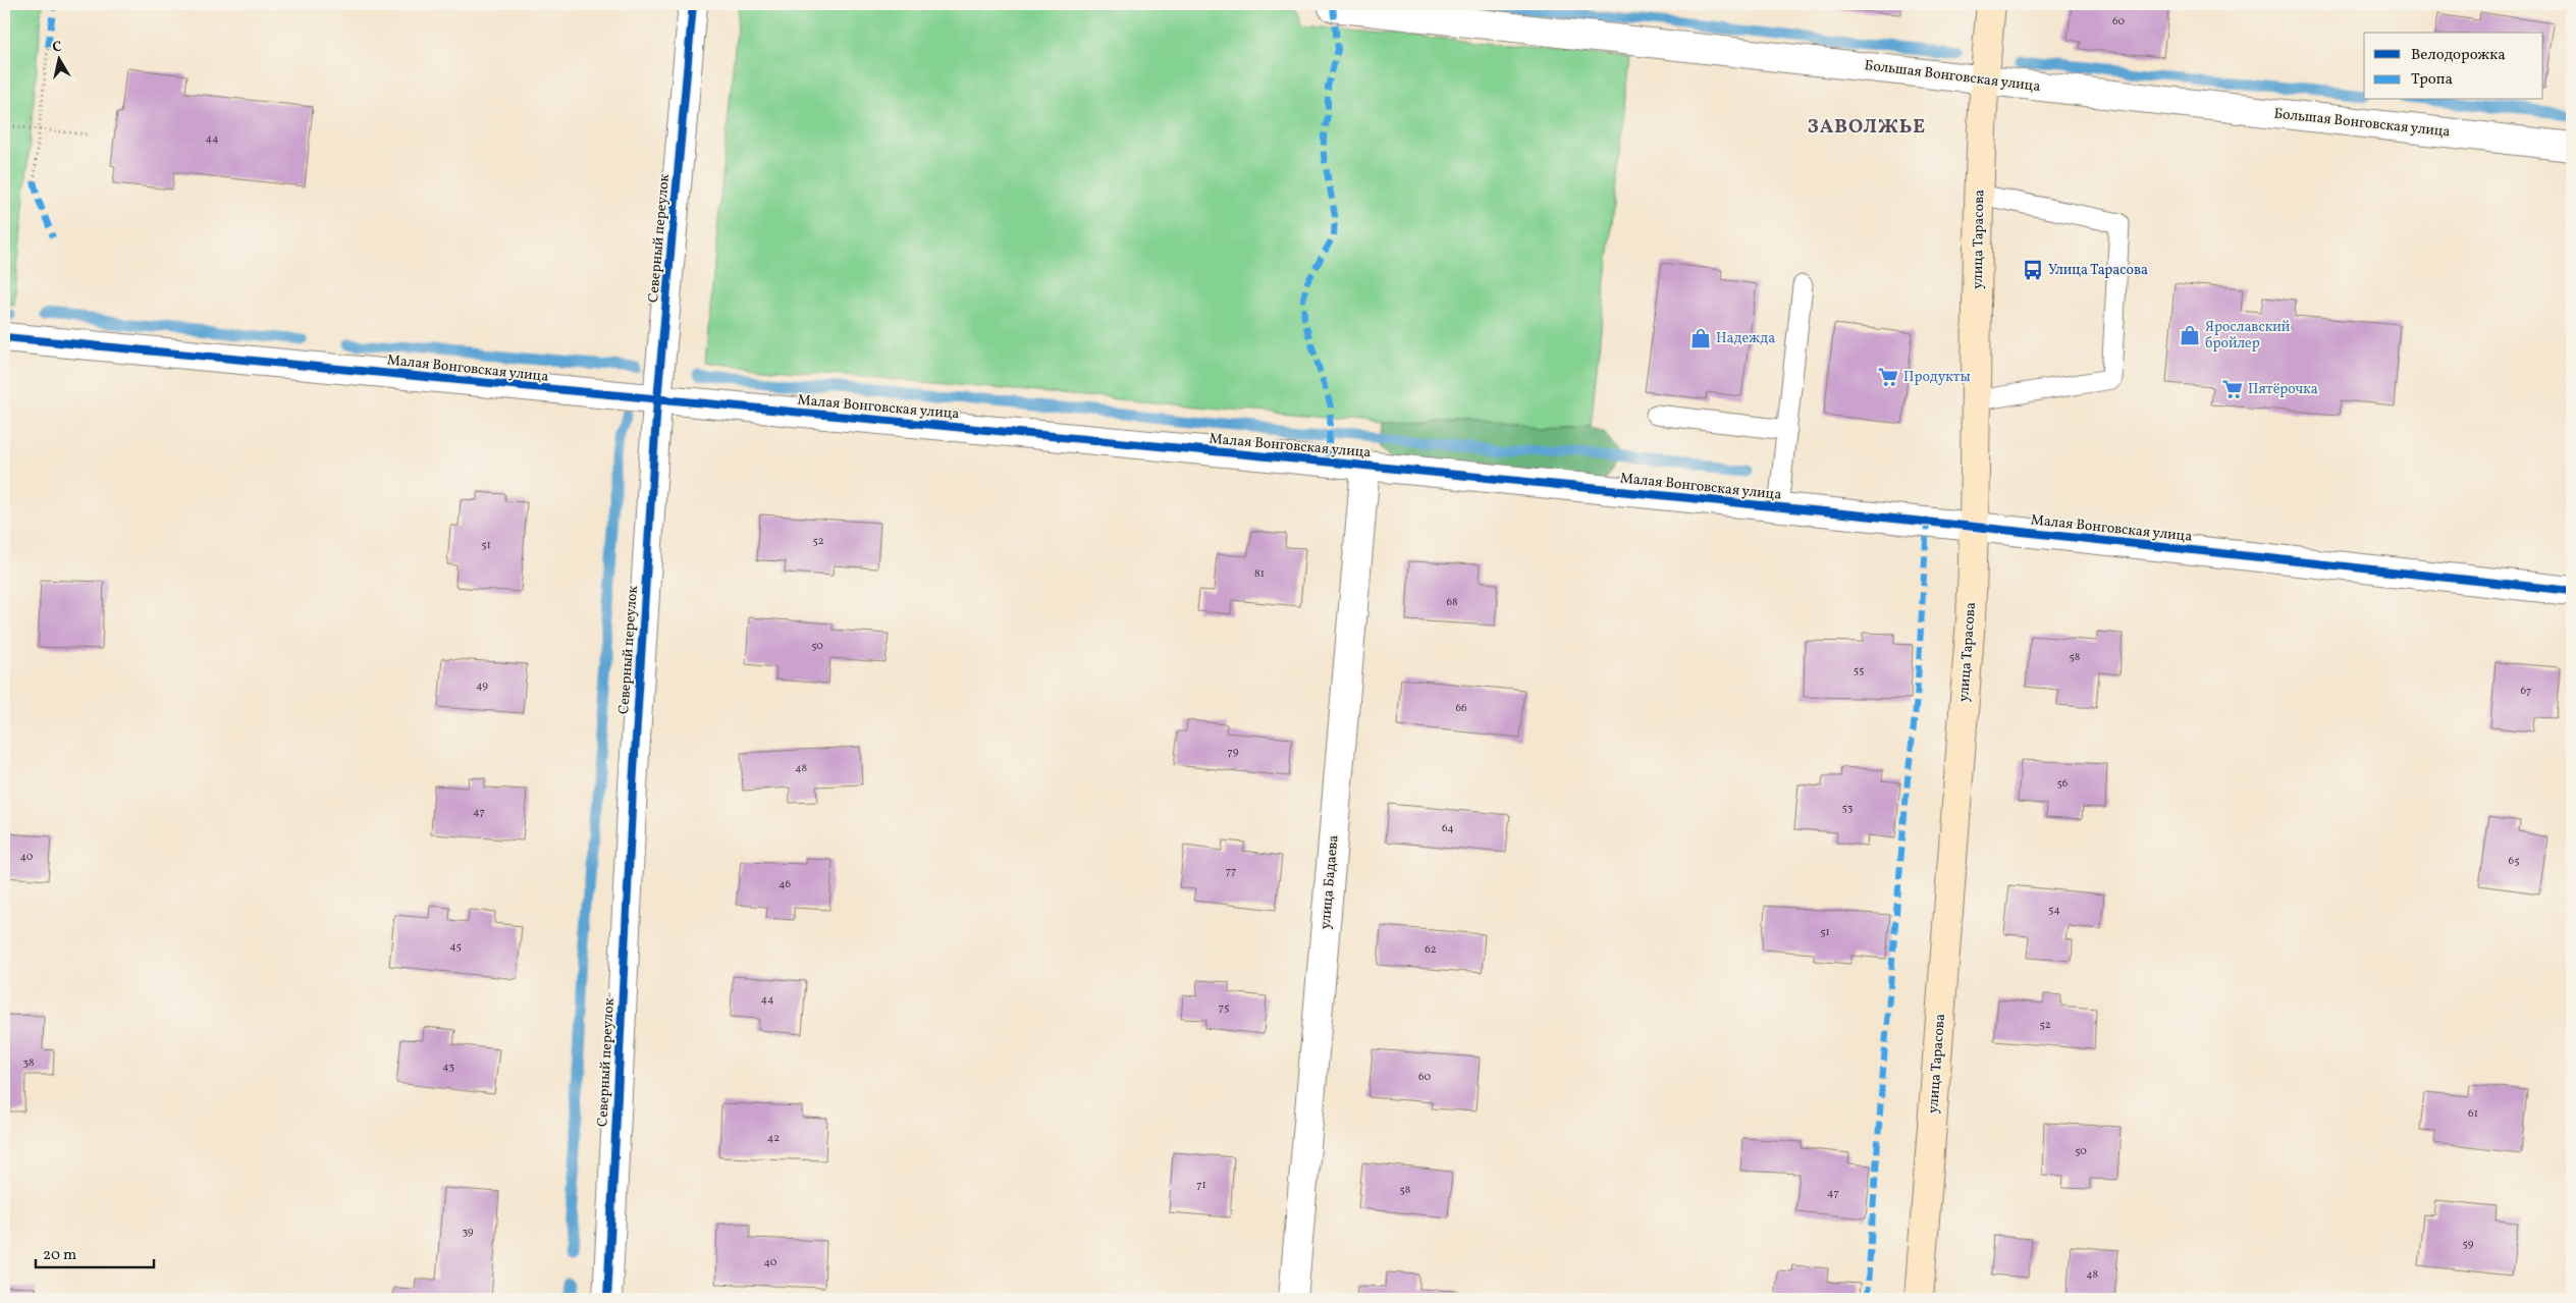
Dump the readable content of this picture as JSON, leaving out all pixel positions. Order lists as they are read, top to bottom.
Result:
{
  "streets": {
    "street": [
      "Большая Вонговская улица",
      "Северный переулок",
      "улица Тарасова",
      "Малая Вонговская улица",
      "улица Бадаева"
    ]
  },
  "crossings": [
    ["Большая Вонговская улица", "улица Тарасова"],
    ["Северный переулок", "Малая Вонговская улица"],
    ["улица Тарасова", "Малая Вонговская улица"],
    ["Малая Вонговская улица", "улица Бадаева"]
  ],
  "districts": ["ЗАВОЛЖЬЕ"],
  "places": {
    "bus stop": ["Улица Тарасова"],
    "shop": ["Ярославский бройлер", "Надежда"],
    "supermarket": ["Продукты", "Пятёрочка"]
  },
  "house_numbers": [
    "60",
    "44",
    "52",
    "51",
    "81",
    "68",
    "50",
    "58",
    "55",
    "49",
    "67",
    "66",
    "79",
    "48",
    "56",
    "53",
    "47",
    "64",
    "40",
    "65",
    "77",
    "46",
    "54",
    "51",
    "45",
    "62",
    "44",
    "75",
    "52",
    "38",
    "43",
    "60",
    "61",
    "42",
    "50",
    "71",
    "58",
    "47",
    "39",
    "59",
    "40",
    "48"
  ],
  "legend": ["Велодорожка", "Тропа"],
  "scale_bar": "20 m",
  "north": "top"
}
